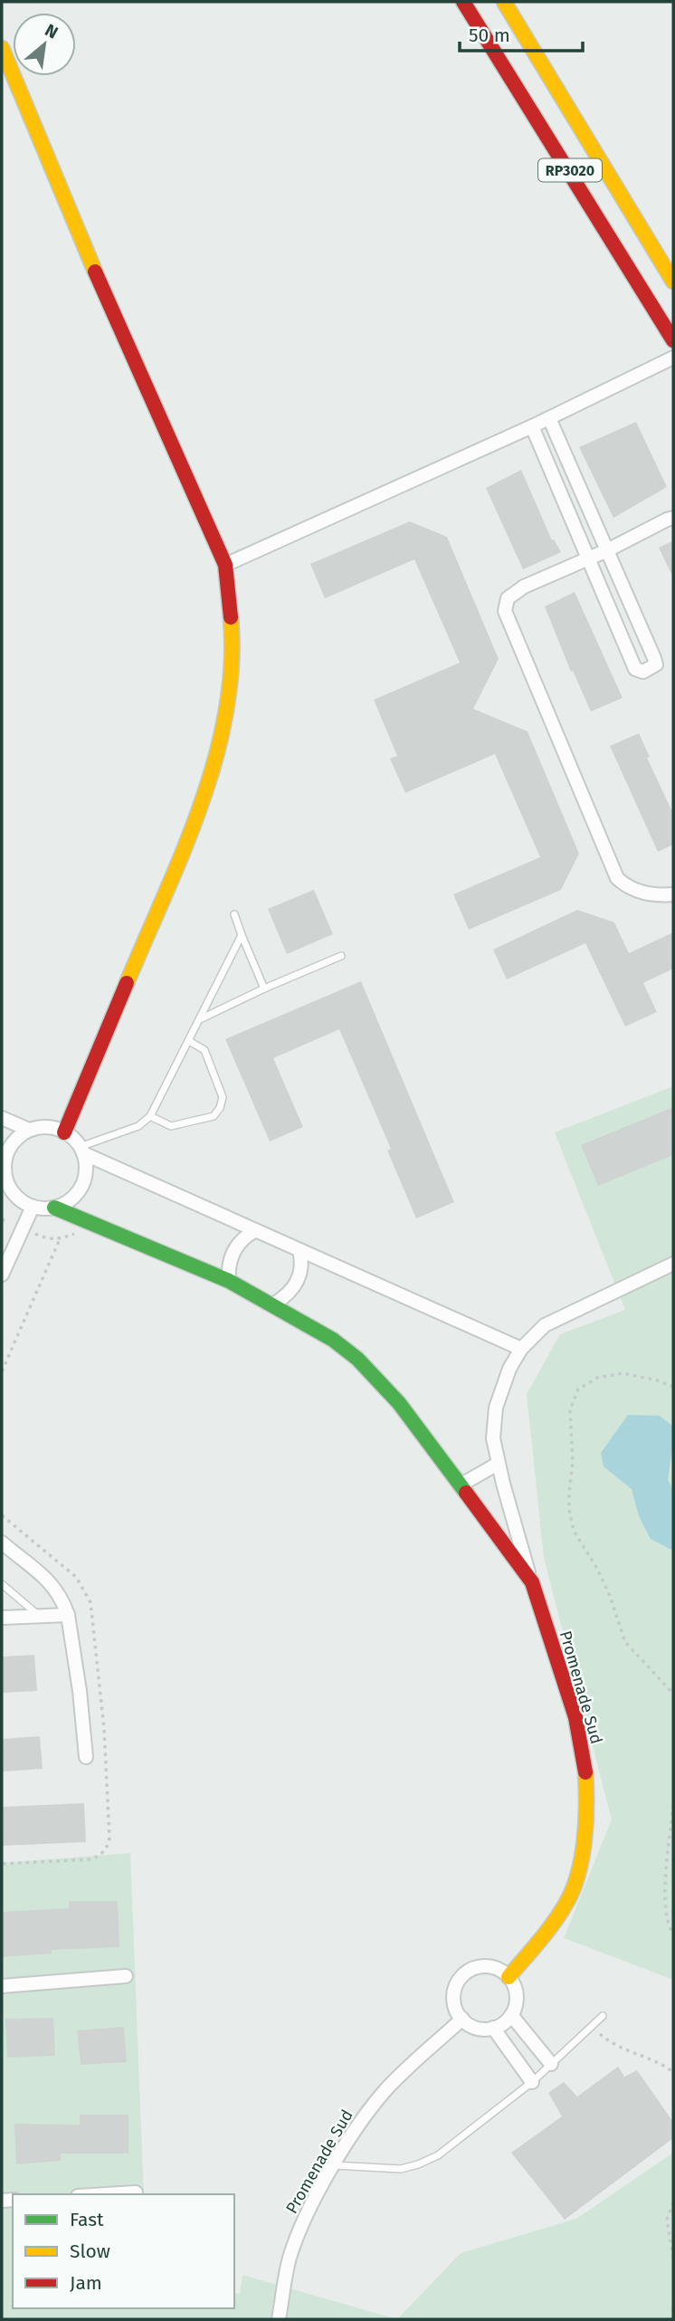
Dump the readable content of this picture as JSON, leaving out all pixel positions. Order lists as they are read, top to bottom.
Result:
{
  "streets": {
    "main road": ["RP3020", "Promenade Sud"]
  },
  "legend": ["Fast", "Slow", "Jam"],
  "scale_bar": "50 m",
  "north": "top right"
}
